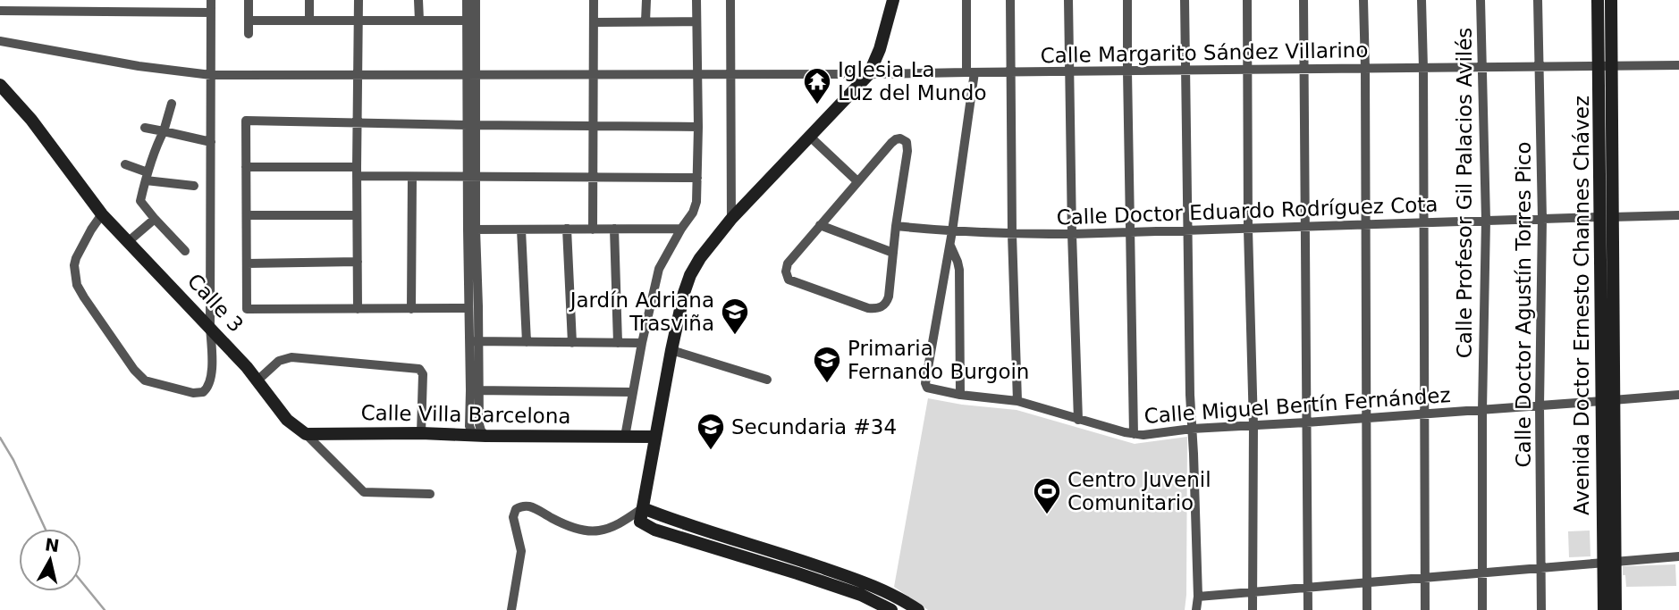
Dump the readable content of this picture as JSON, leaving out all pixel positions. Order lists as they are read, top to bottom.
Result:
{
  "streets": {
    "street": [
      "Calle Margarito Sández Villarino",
      "Calle Profesor Gil Palacios Avilés",
      "Calle Doctor Eduardo Rodríguez Cota",
      "Calle 3",
      "Calle Doctor Agustín Torres Pico",
      "Avenida Doctor Ernesto Channes Chávez",
      "Calle Miguel Bertín Fernández",
      "Calle Villa Barcelona"
    ]
  },
  "crossings": [
    ["Calle Margarito Sández Villarino", "Calle Profesor Gil Palacios Avilés"],
    ["Calle Margarito Sández Villarino", "Calle Doctor Agustín Torres Pico"],
    ["Calle Margarito Sández Villarino", "Avenida Doctor Ernesto Channes Chávez"],
    ["Calle Profesor Gil Palacios Avilés", "Calle Doctor Eduardo Rodríguez Cota"],
    ["Calle Profesor Gil Palacios Avilés", "Calle Miguel Bertín Fernández"],
    ["Calle Doctor Eduardo Rodríguez Cota", "Calle Doctor Agustín Torres Pico"],
    ["Calle Doctor Eduardo Rodríguez Cota", "Avenida Doctor Ernesto Channes Chávez"],
    ["Calle 3", "Calle Villa Barcelona"],
    ["Calle Doctor Agustín Torres Pico", "Calle Miguel Bertín Fernández"],
    ["Avenida Doctor Ernesto Channes Chávez", "Calle Miguel Bertín Fernández"]
  ],
  "places": {
    "temple": ["Iglesia La Luz del Mundo"],
    "school or university": ["Jardín Adriana Trasviña", "Primaria Fernando Burgoin", "Secundaria #34"],
    "sports": ["Centro Juvenil Comunitario"]
  },
  "north": "top"
}
